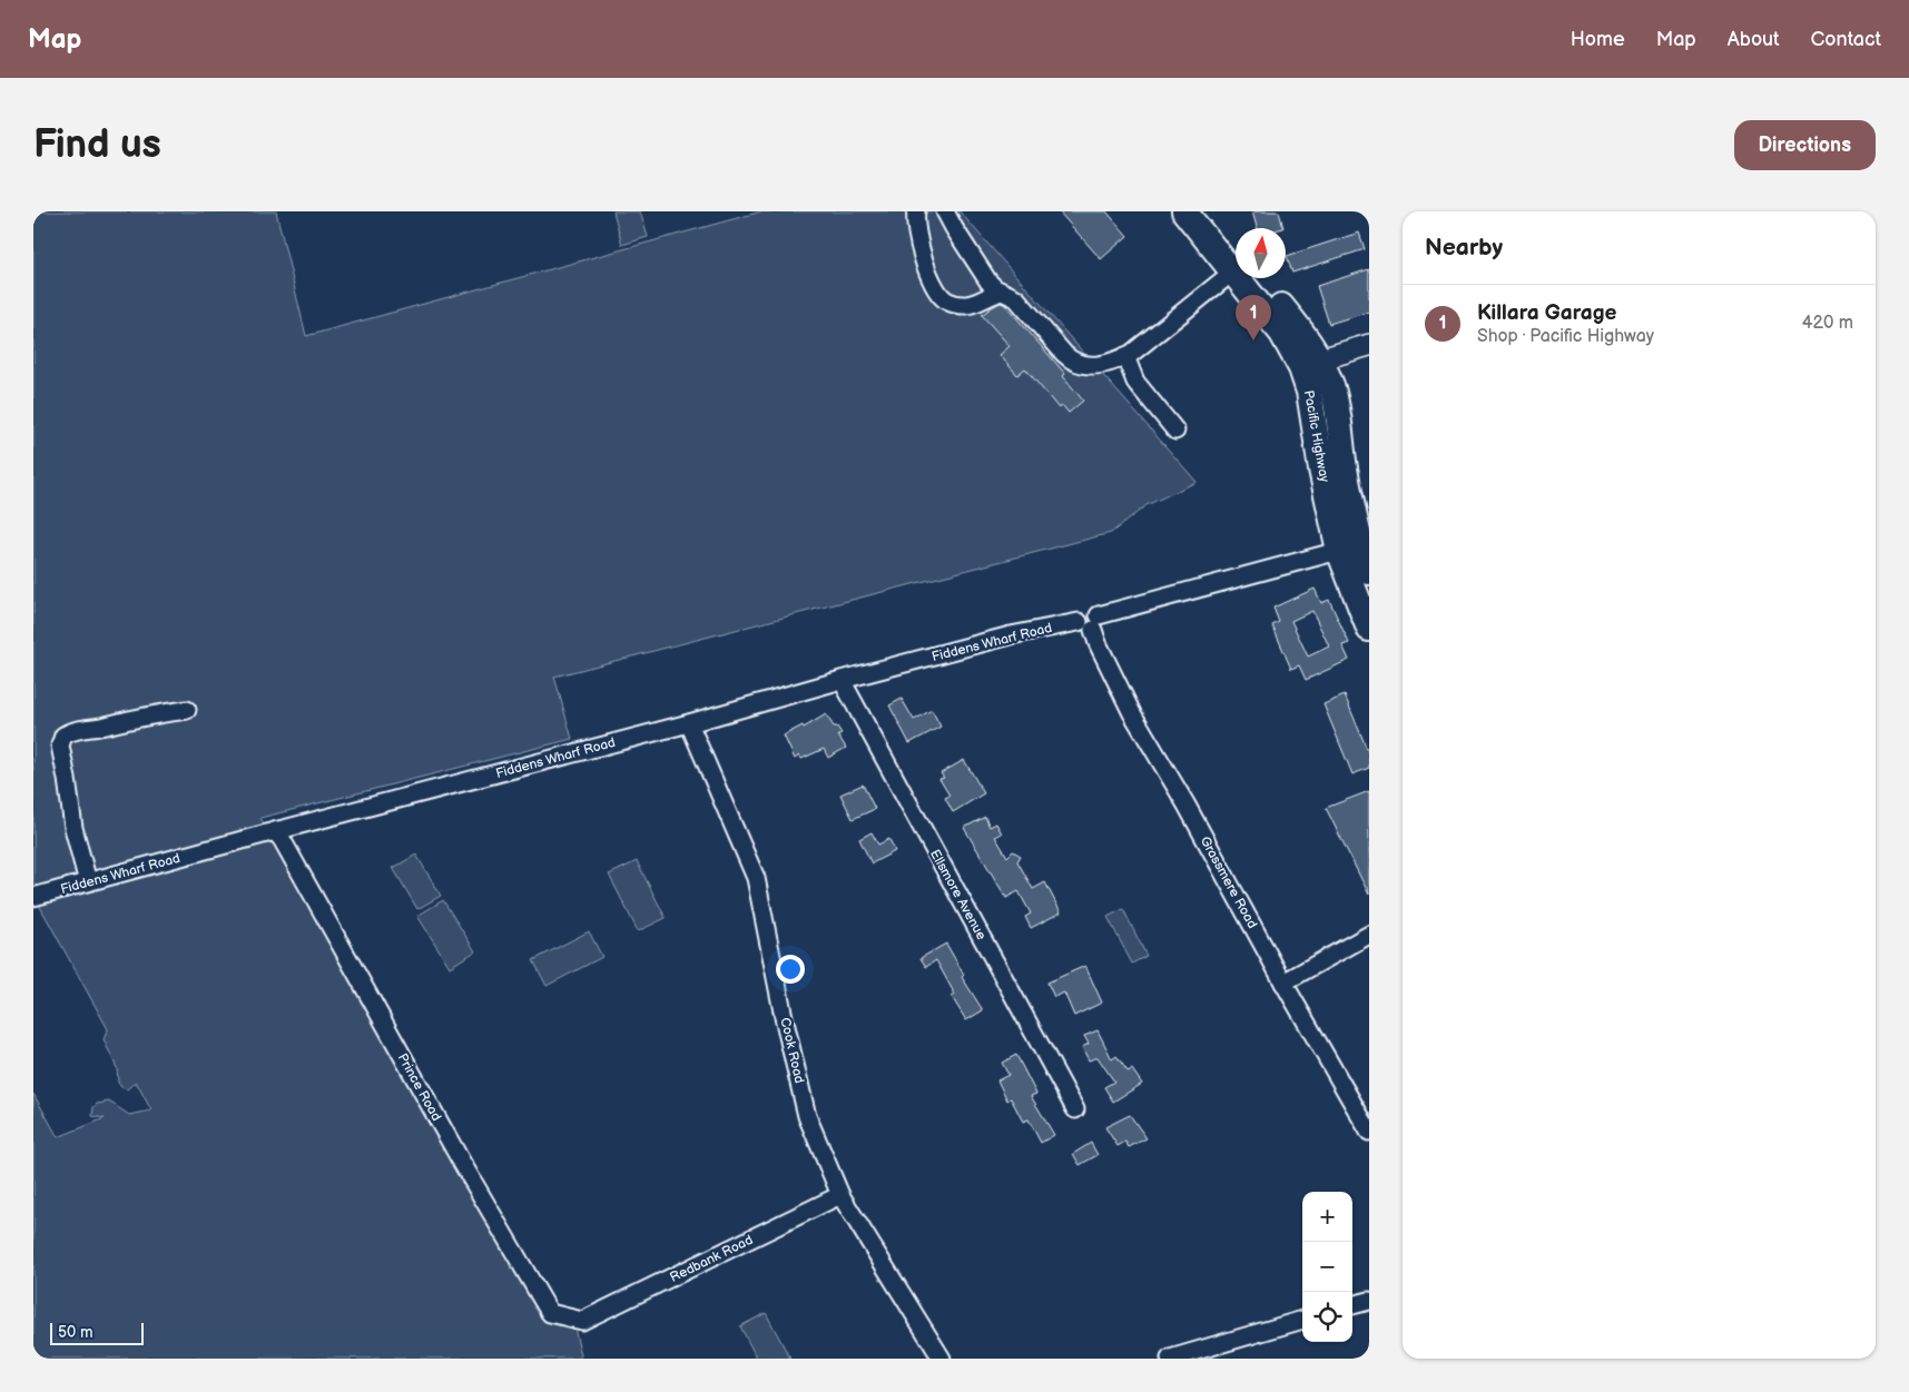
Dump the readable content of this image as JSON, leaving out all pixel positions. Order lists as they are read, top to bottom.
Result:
{
  "streets": {
    "highway": ["Pacific Highway"],
    "street": [
      "Fiddens Wharf Road",
      "Grassmere Road",
      "Ellsmore Avenue",
      "Cook Road",
      "Prince Road",
      "Redbank Road"
    ]
  },
  "crossings": [
    ["Pacific Highway", "Fiddens Wharf Road"],
    ["Fiddens Wharf Road", "Grassmere Road"],
    ["Fiddens Wharf Road", "Ellsmore Avenue"],
    ["Fiddens Wharf Road", "Cook Road"],
    ["Fiddens Wharf Road", "Prince Road"],
    ["Cook Road", "Redbank Road"],
    ["Prince Road", "Redbank Road"]
  ],
  "scale_bar": "50 m",
  "north": "top",
  "page": {
    "header": "Map",
    "nav": [
      "Home",
      "Map",
      "About",
      "Contact"
    ],
    "buttons": "Directions",
    "title": "Find us",
    "heading": "Nearby",
    "list": [
      {
        "mark": "1",
        "name": "Killara Garage",
        "note": "Shop · Pacific Highway",
        "value": "420 m"
      }
    ],
    "pins": "1",
    "map_buttons": ["+", "−"],
    "scale": "50 m"
  }
}
